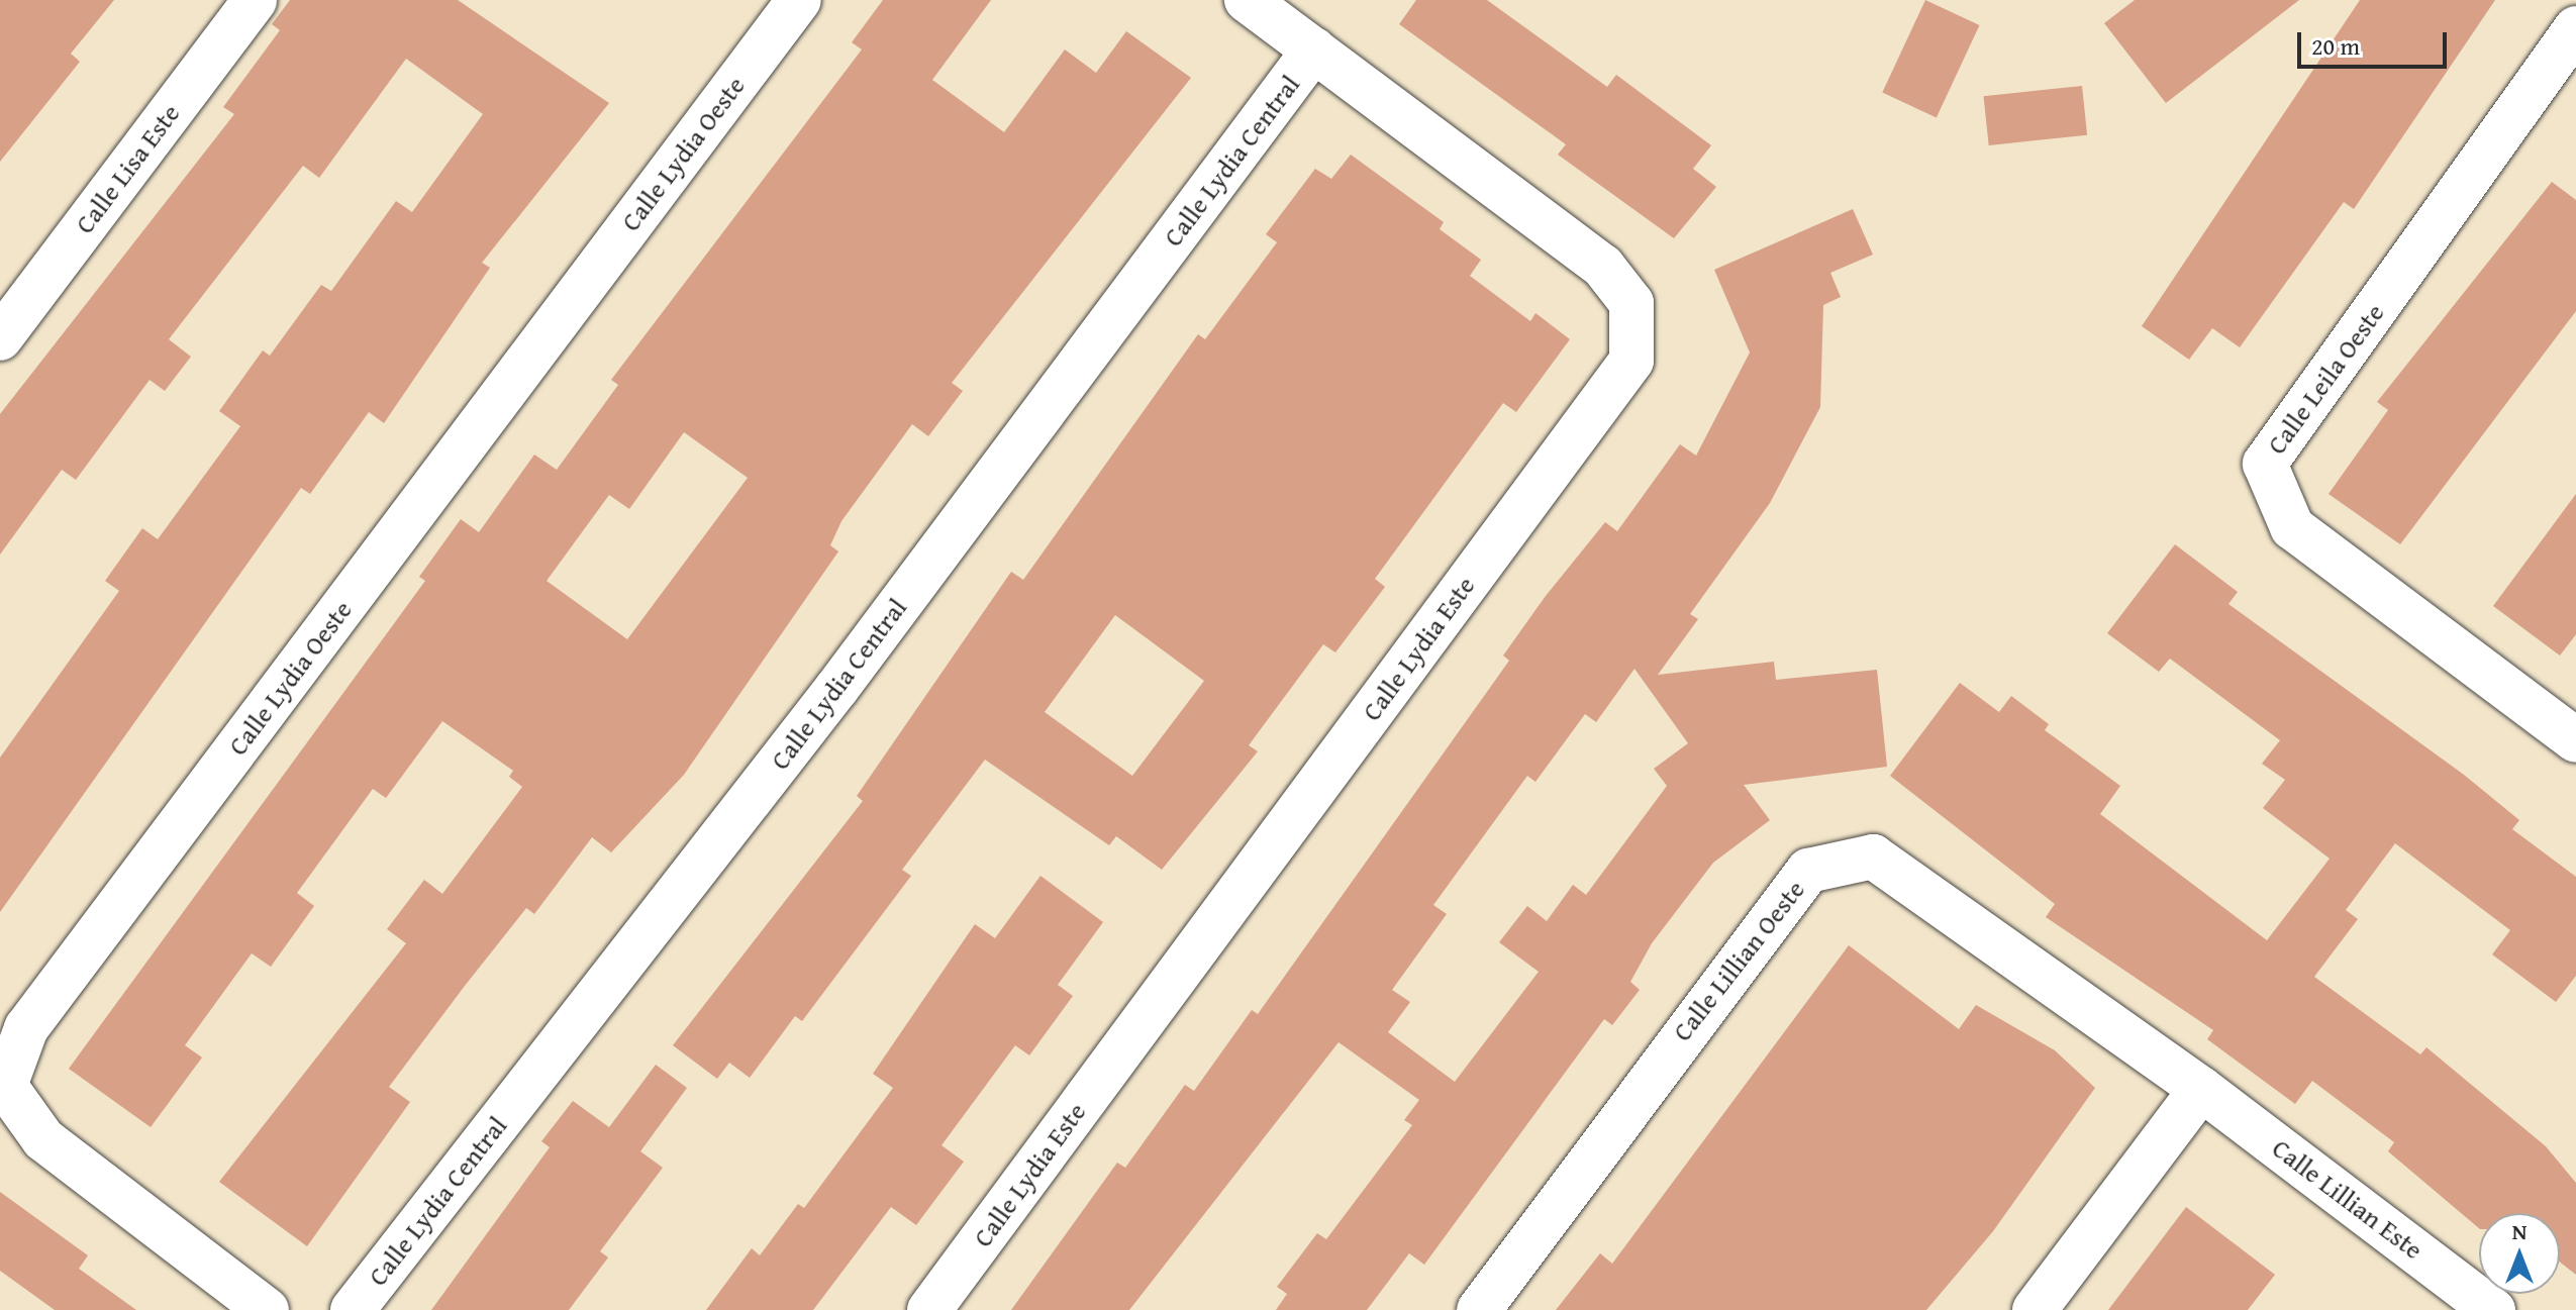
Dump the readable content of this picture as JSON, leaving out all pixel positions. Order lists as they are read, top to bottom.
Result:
{
  "streets": {
    "street": [
      "Calle Lydia Oeste",
      "Calle Lydia Central",
      "Calle Lisa Este",
      "Calle Leila Oeste",
      "Calle Lydia Este",
      "Calle Lillian Oeste",
      "Calle Lillian Este"
    ]
  },
  "crossings": [
    ["Calle Lydia Central", "Calle Lydia Este"],
    ["Calle Lillian Oeste", "Calle Lillian Este"]
  ],
  "scale_bar": "20 m",
  "north": "top"
}
